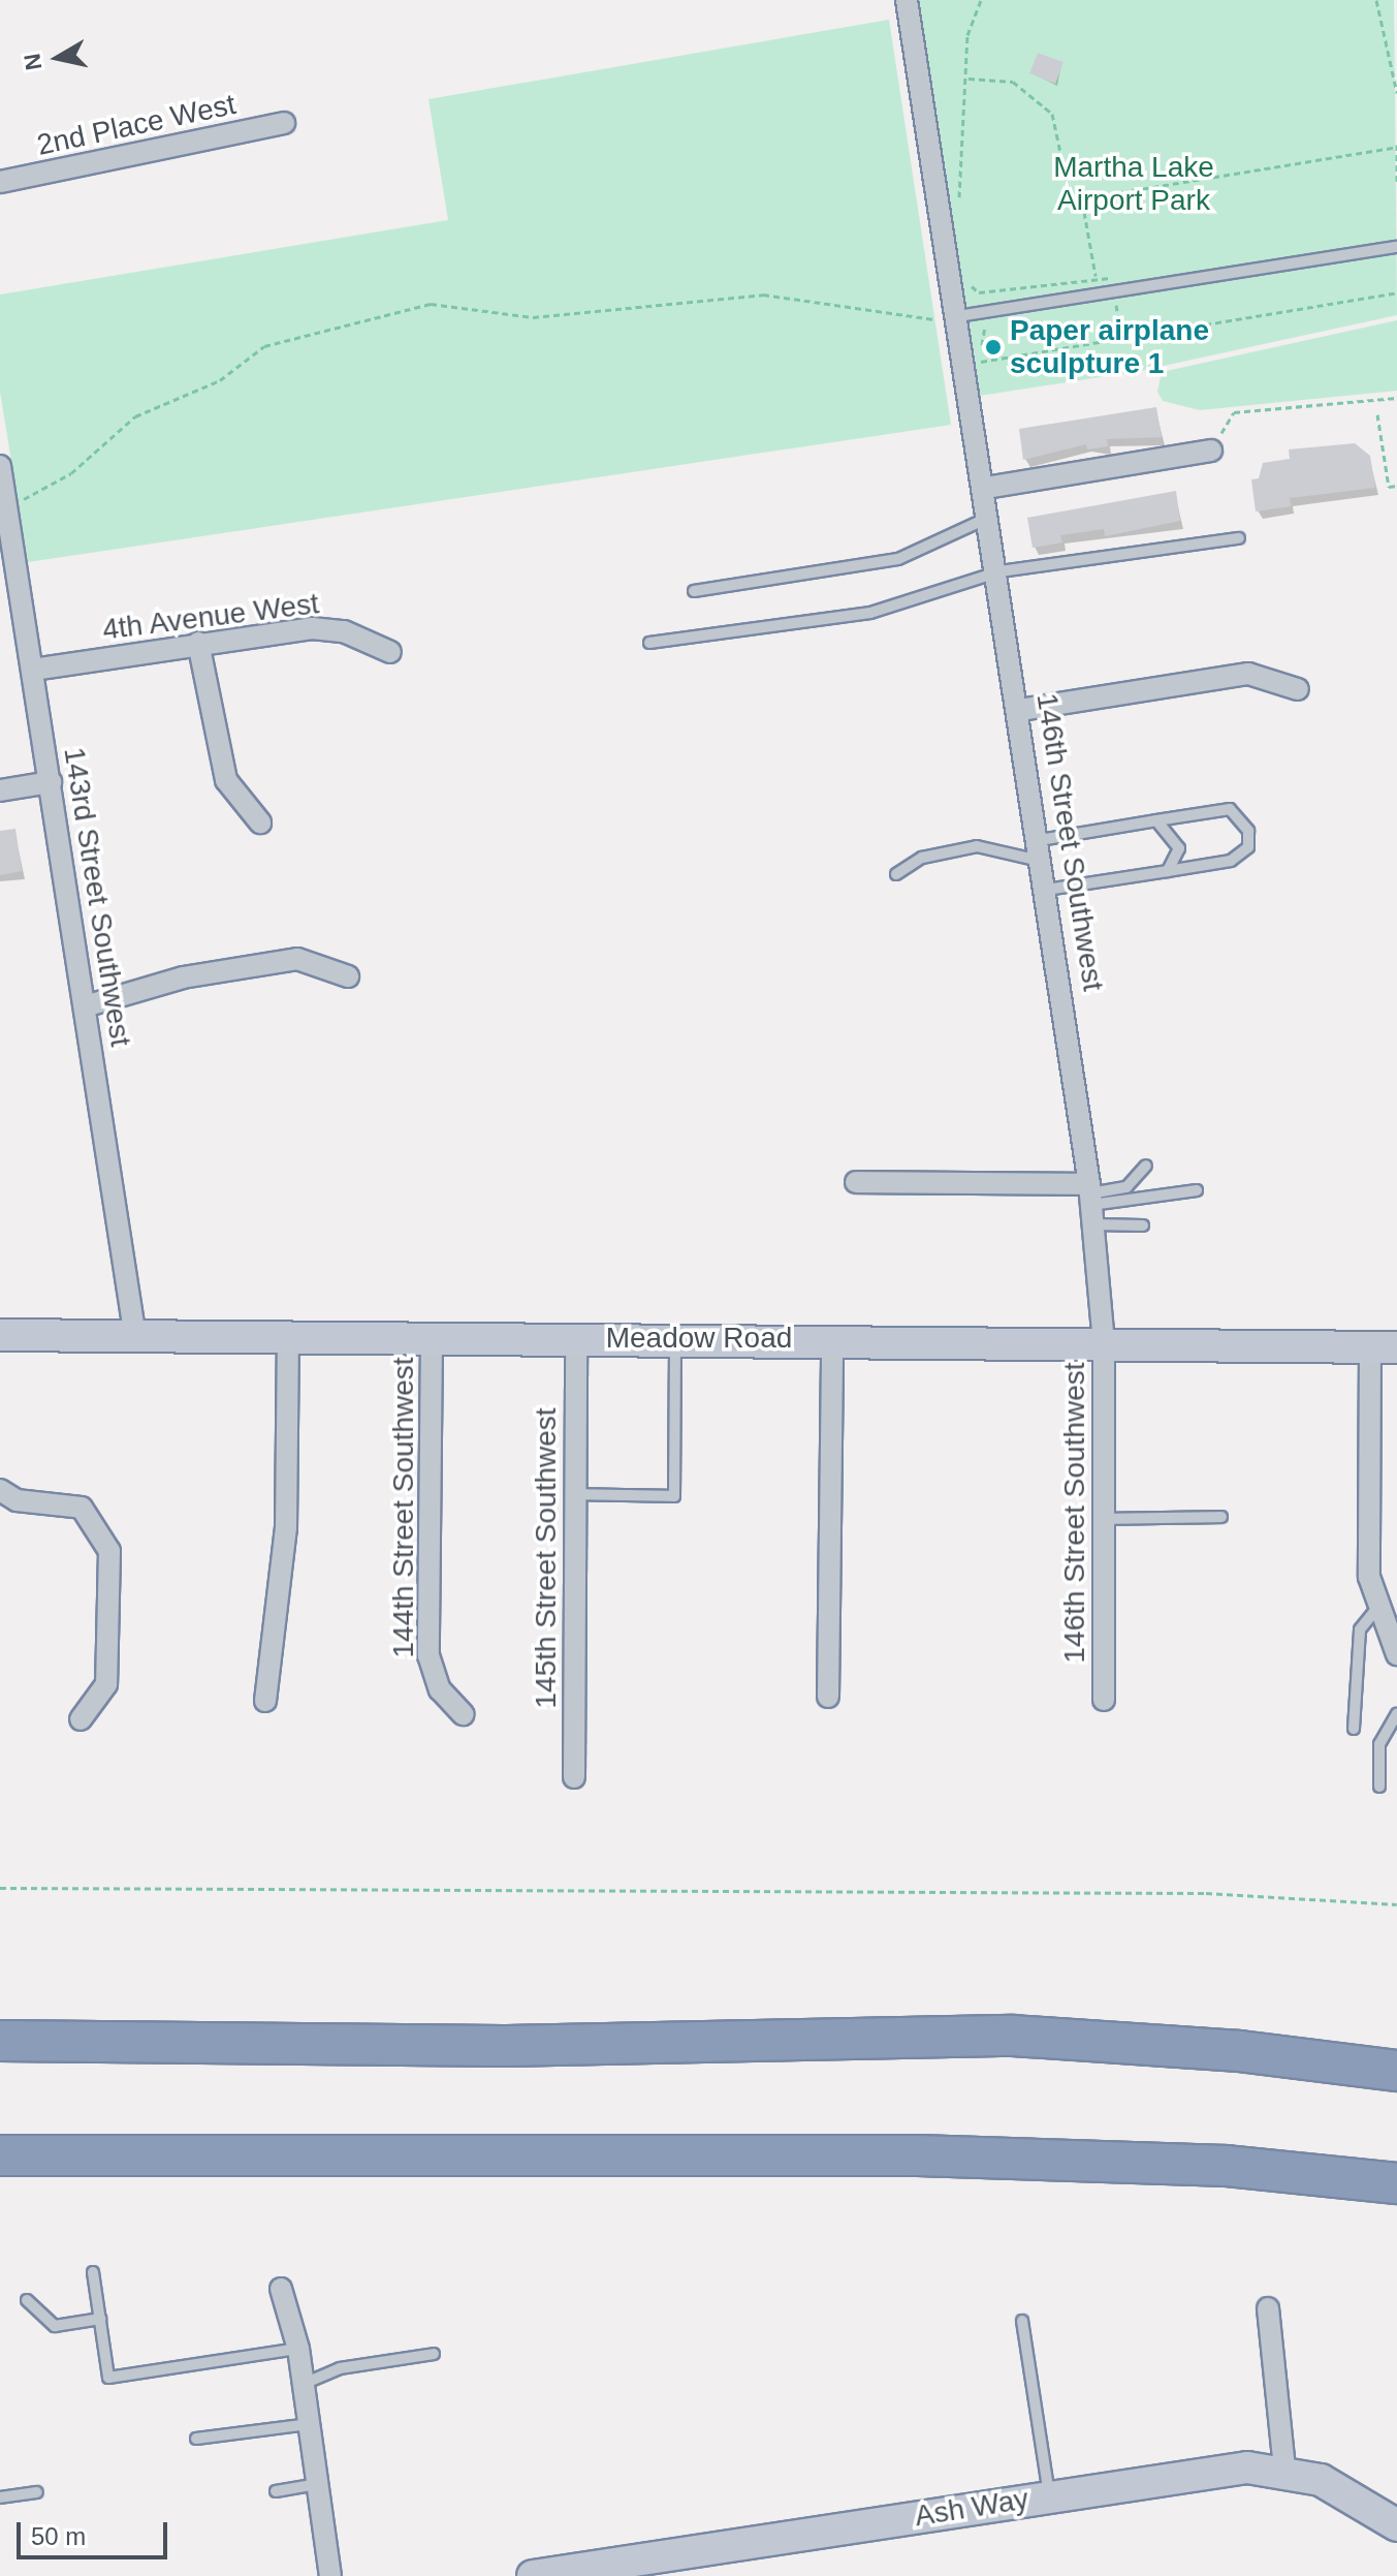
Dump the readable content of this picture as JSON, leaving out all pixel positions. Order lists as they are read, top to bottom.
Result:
{
  "streets": {
    "street": [
      "2nd Place West",
      "4th Avenue West",
      "146th Street Southwest",
      "143rd Street Southwest",
      "Meadow Road",
      "144th Street Southwest",
      "145th Street Southwest",
      "Ash Way"
    ]
  },
  "crossings": [
    ["4th Avenue West", "143rd Street Southwest"],
    ["146th Street Southwest", "Meadow Road"],
    ["143rd Street Southwest", "Meadow Road"],
    ["Meadow Road", "144th Street Southwest"],
    ["Meadow Road", "145th Street Southwest"]
  ],
  "parks": ["Martha Lake Airport Park"],
  "places": ["Paper airplane sculpture 1"],
  "scale_bar": "50 m",
  "north": "left"
}
